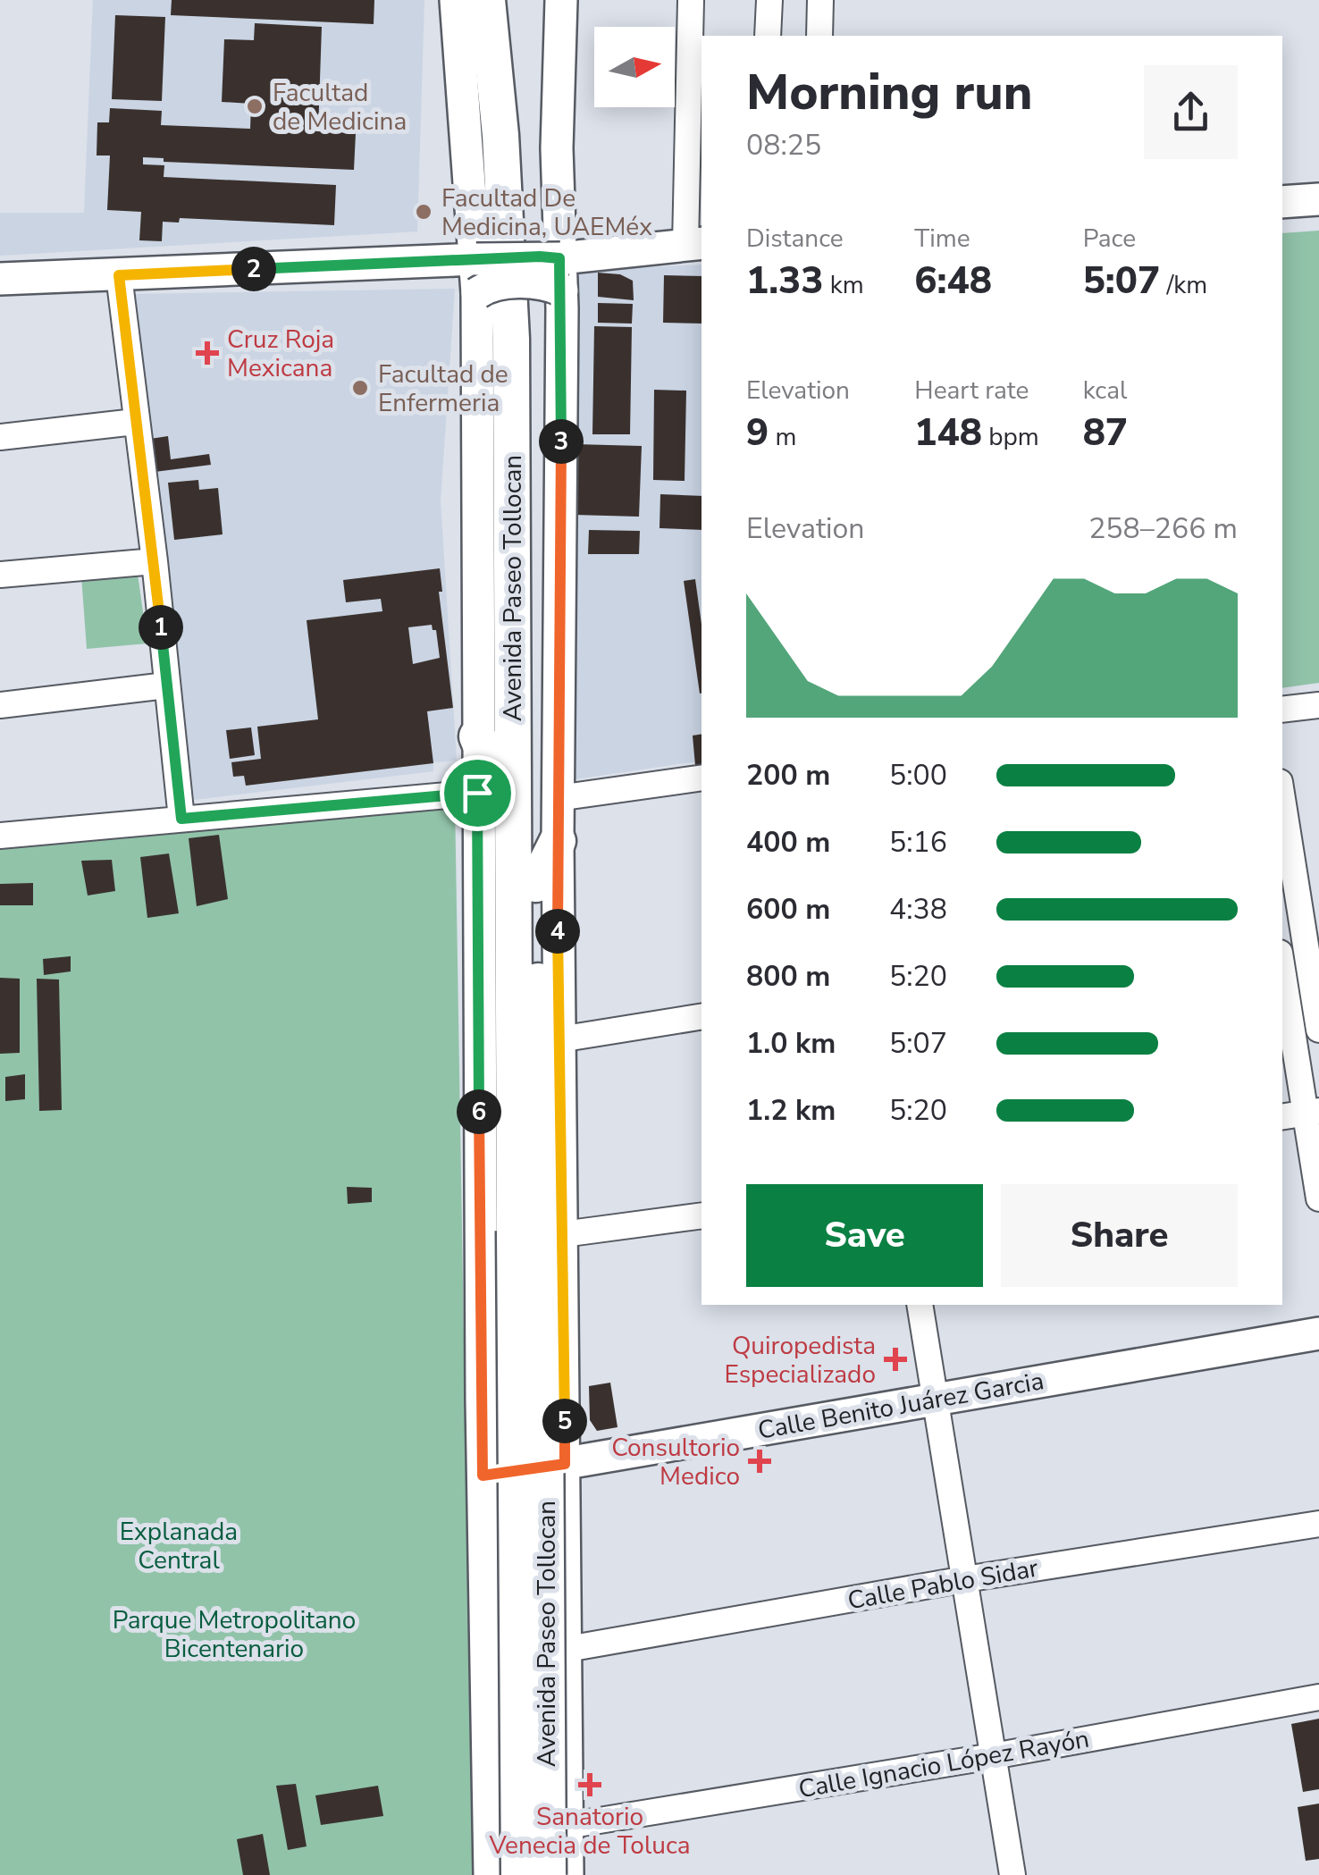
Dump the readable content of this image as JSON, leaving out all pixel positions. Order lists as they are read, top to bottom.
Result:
{
  "streets": {
    "highway": ["Avenida Paseo Tollocan"],
    "main road": ["Calle Benito Juárez Garcia"],
    "street": ["Calle Pablo Sidar", "Calle Ignacio López Rayón"]
  },
  "crossings": [
    ["Avenida Paseo Tollocan", "Calle Benito Juárez Garcia"],
    ["Avenida Paseo Tollocan", "Calle Pablo Sidar"],
    ["Avenida Paseo Tollocan", "Calle Ignacio López Rayón"]
  ],
  "parks": ["Explanada Central", "Parque Metropolitano Bicentenario"],
  "places": {
    "other": ["Facultad de Medicina", "Facultad De Medicina, UAEMéx", "Facultad de Enfermeria"],
    "health": [
      "Cruz Roja Mexicana",
      "Quiropedista Especializado",
      "Consultorio Medico",
      "Sanatorio Venecia de Toluca"
    ]
  },
  "north": "right",
  "page": {
    "heading": ["Morning run", "08:25"],
    "stats": [
      ["Distance", "1.33 km"],
      ["Time", "6:48"],
      ["Pace", "5:07 /km"],
      ["Elevation", "9 m"],
      ["Heart rate", "148 bpm"],
      ["kcal", "87"]
    ],
    "pins": [
      "2",
      "3",
      "1",
      "4",
      "6",
      "5"
    ],
    "chart": ["Elevation", "258–266 m"],
    "list": [
      {
        "name": "200 m",
        "note": "5:00"
      },
      {
        "name": "400 m",
        "note": "5:16"
      },
      {
        "name": "600 m",
        "note": "4:38"
      },
      {
        "name": "800 m",
        "note": "5:20"
      },
      {
        "name": "1.0 km",
        "note": "5:07"
      },
      {
        "name": "1.2 km",
        "note": "5:20"
      }
    ],
    "buttons": ["Save", "Share"]
  }
}
